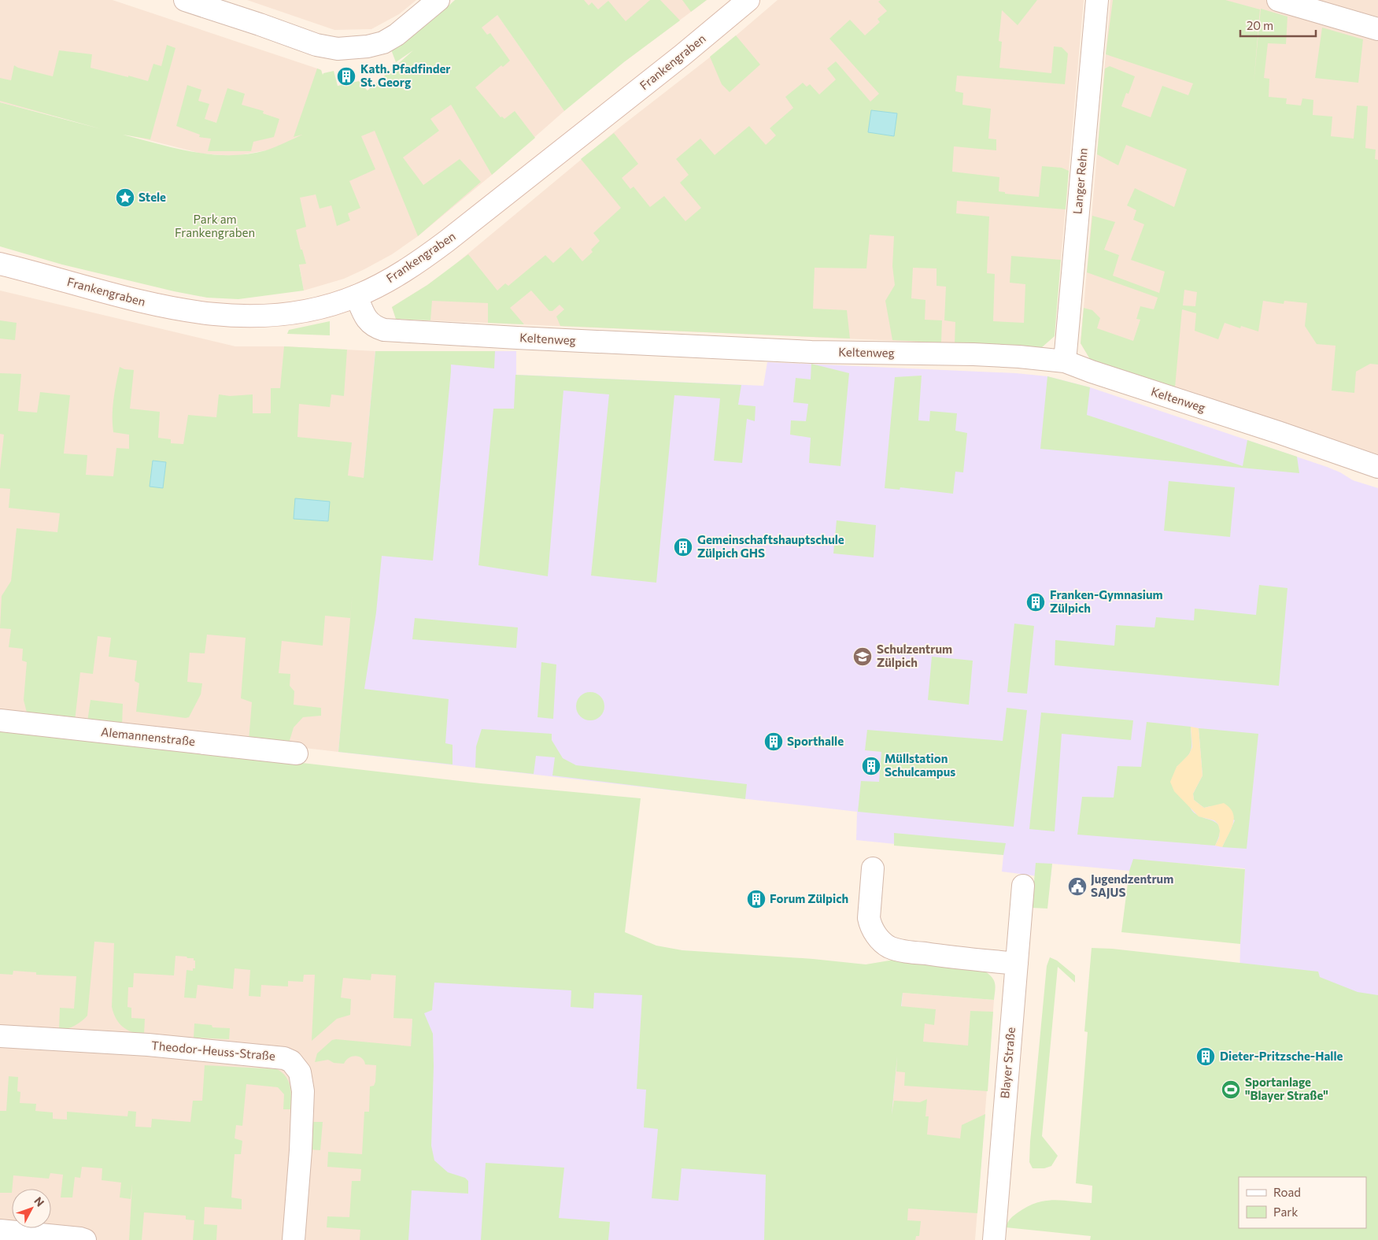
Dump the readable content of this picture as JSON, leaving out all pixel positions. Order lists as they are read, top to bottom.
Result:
{
  "streets": {
    "street": [
      "Frankengraben",
      "Langer Rehn",
      "Keltenweg",
      "Alemannenstraße",
      "Theodor-Heuss-Straße",
      "Blayer Straße"
    ]
  },
  "crossings": [
    ["Frankengraben", "Keltenweg"],
    ["Langer Rehn", "Keltenweg"]
  ],
  "parks": ["Park am Frankengraben"],
  "places": {
    "building": [
      "Kath. Pfadfinder St. Georg",
      "Gemeinschaftshauptschule Zülpich GHS",
      "Franken-Gymnasium Zülpich",
      "Sporthalle",
      "Müllstation Schulcampus",
      "Forum Zülpich",
      "Dieter-Pritzsche-Halle"
    ],
    "place": ["Stele"],
    "school or university": ["Schulzentrum Zülpich"],
    "public building": ["Jugendzentrum SAJUS"],
    "sports": ["Sportanlage \"Blayer Straße\""]
  },
  "legend": ["Road", "Park"],
  "scale_bar": "20 m",
  "north": "top right"
}
